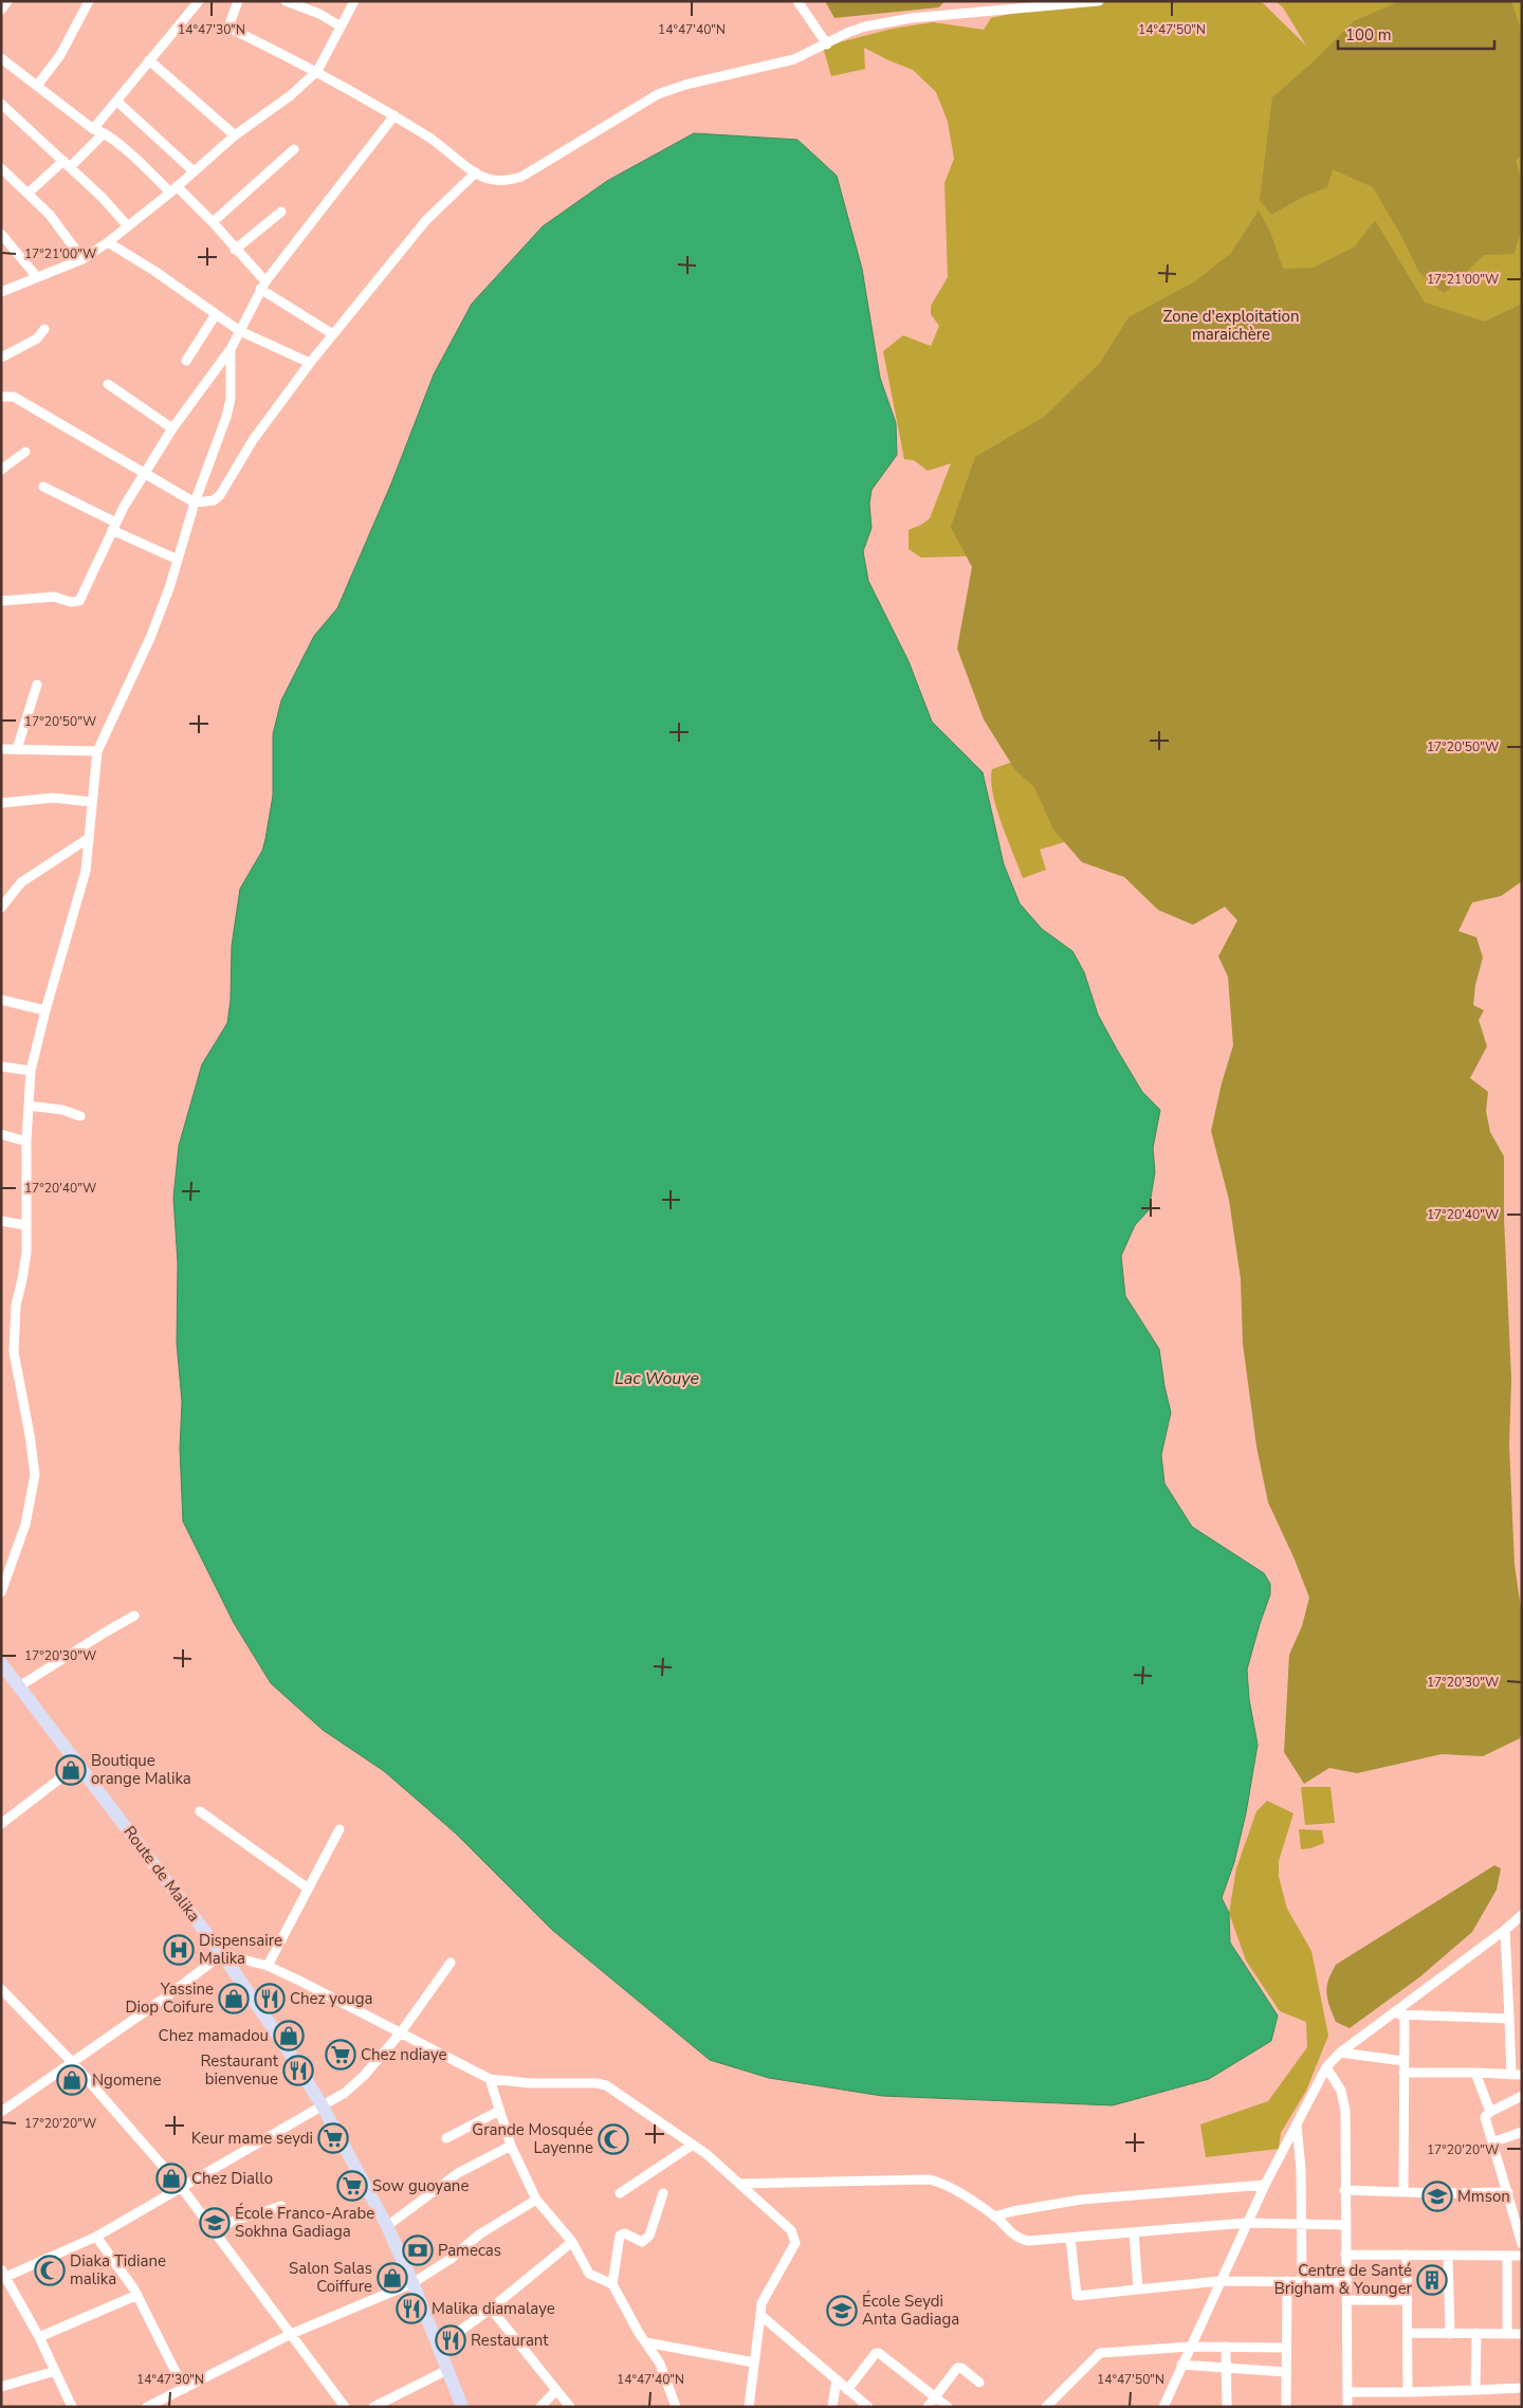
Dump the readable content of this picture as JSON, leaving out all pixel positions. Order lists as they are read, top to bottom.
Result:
{
  "streets": {
    "main road": ["Route de Malika"]
  },
  "water": ["Lac Wouye"],
  "parks": ["Zone d'exploitation maraichère"],
  "places": {
    "shop": [
      "Boutique orange Malika",
      "Yassine Diop Coifure",
      "Chez mamadou",
      "Ngomene",
      "Chez Diallo",
      "Salon Salas Coiffure"
    ],
    "hospital": ["Dispensaire Malika"],
    "restaurant": [
      "Chez youga",
      "Restaurant bienvenue",
      "Malika diamalaye",
      "Restaurant"
    ],
    "supermarket": ["Chez ndiaye", "Keur mame seydi", "Sow guoyane"],
    "mosque": ["Grande Mosquée Layenne", "Diaka Tidiane malika"],
    "school or university": ["Mmson", "École Franco-Arabe Sokhna Gadiaga", "École Seydi Anta Gadiaga"],
    "bank": ["Pamecas"],
    "building": ["Centre de Santé Brigham & Younger"]
  },
  "scale_bar": "100 m",
  "coordinates": [
    "14°47'30\"N",
    "14°47'40\"N",
    "14°47'50\"N",
    "17°21'00\"W",
    "17°20'50\"W",
    "17°20'40\"W",
    "17°20'30\"W",
    "17°20'20\"W"
  ]
}
